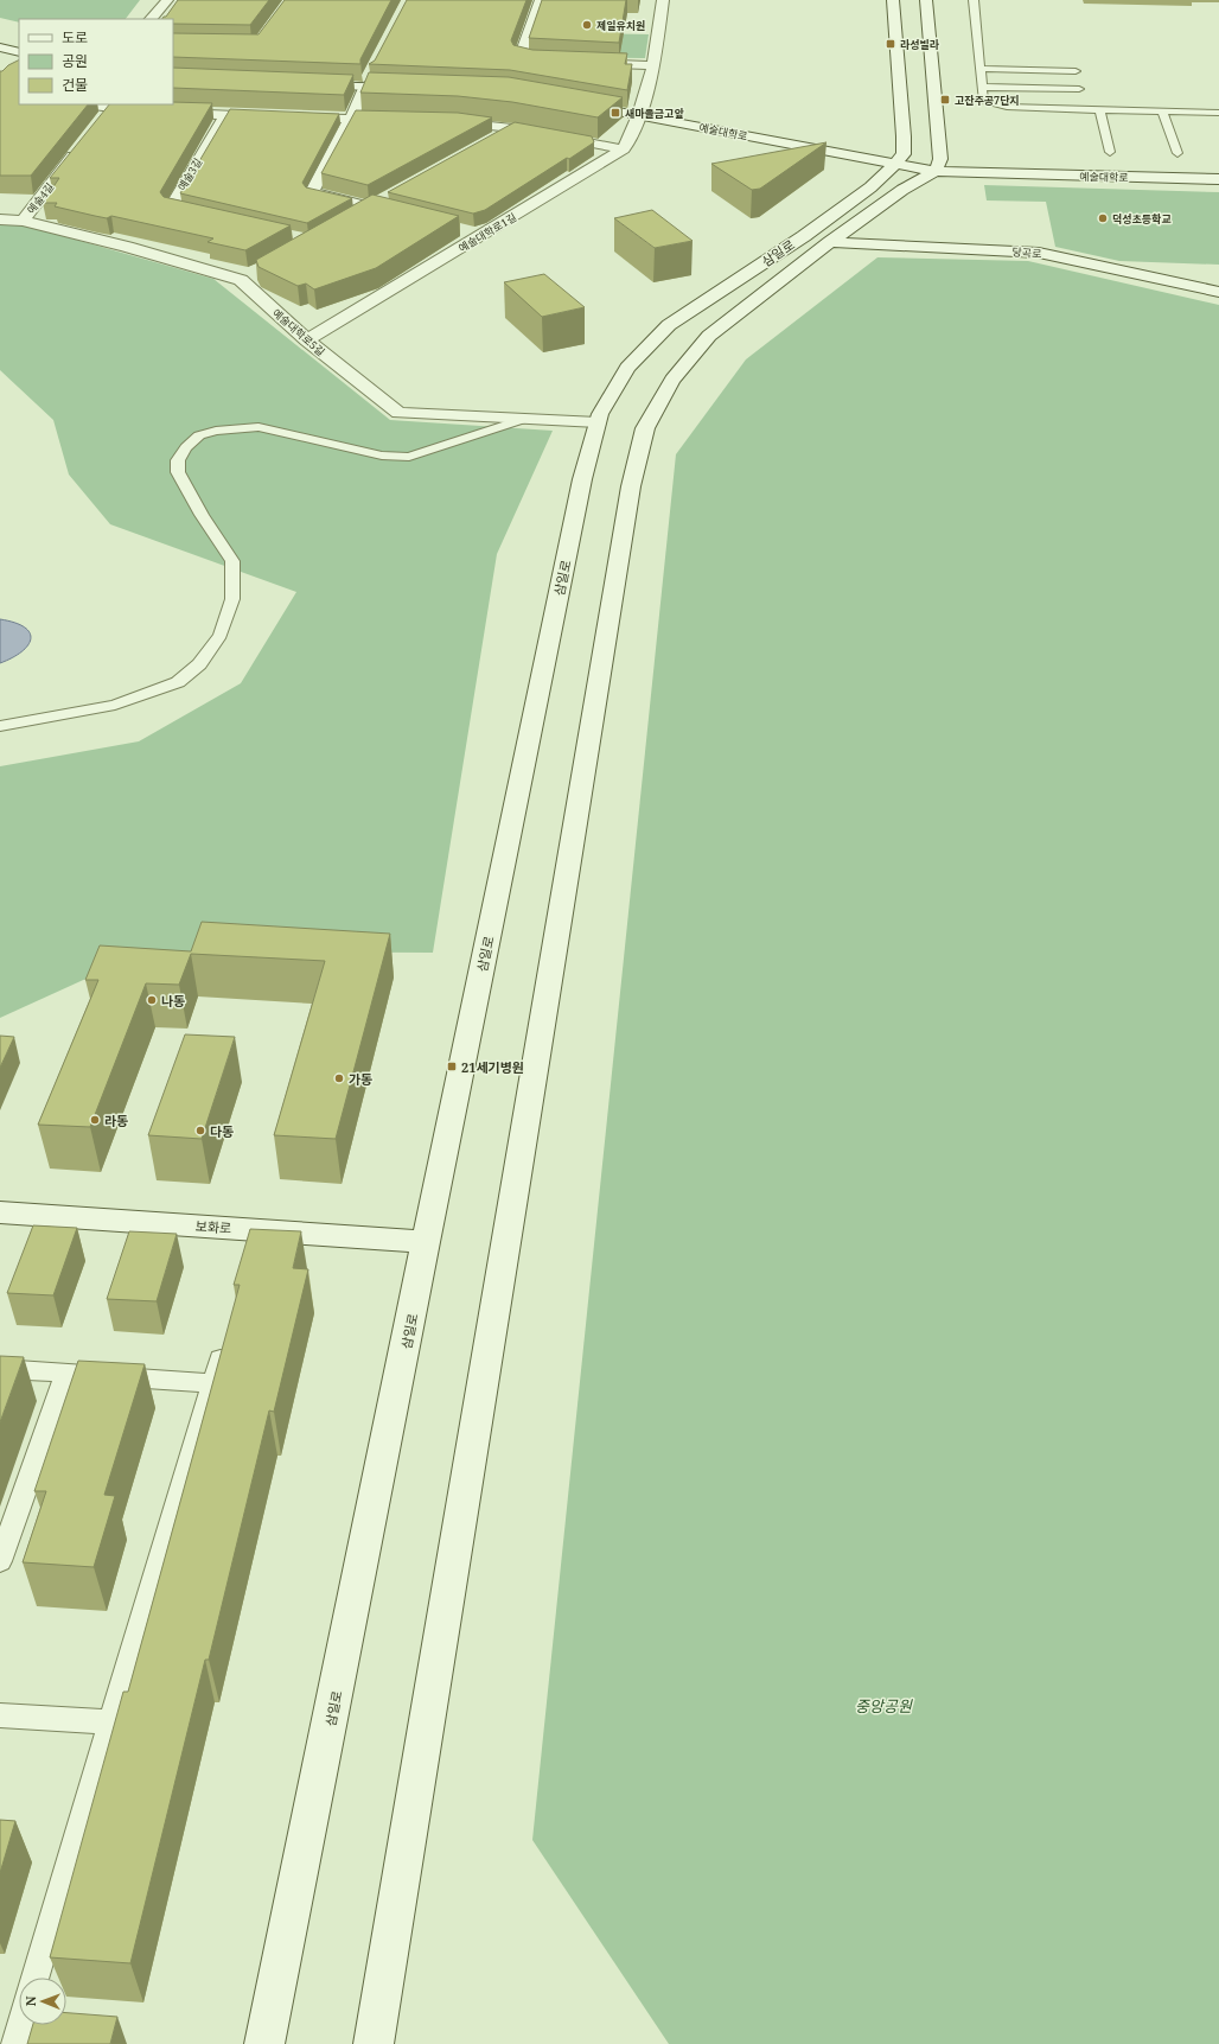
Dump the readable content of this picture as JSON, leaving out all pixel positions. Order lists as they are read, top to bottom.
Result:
{
  "streets": {
    "street": [
      "예술대학로",
      "예술3길",
      "예술4길",
      "예술대학로1길",
      "삼일로",
      "당곡로",
      "예술대학로5길",
      "보화로"
    ]
  },
  "crossings": [
    ["예술대학로", "삼일로"],
    ["예술4길", "예술대학로5길"],
    ["예술대학로1길", "예술대학로5길"],
    ["삼일로", "당곡로"],
    ["삼일로", "예술대학로5길"],
    ["삼일로", "보화로"]
  ],
  "parks": ["중앙공원"],
  "places": {
    "other": [
      "제일유치원",
      "덕성초등학교",
      "나동",
      "가동",
      "라동",
      "다동"
    ],
    "transit": [
      "라성빌라",
      "고잔주공7단지",
      "새마을금고앞",
      "21세기병원"
    ]
  },
  "legend": ["도로", "공원", "건물"],
  "north": "left"
}
